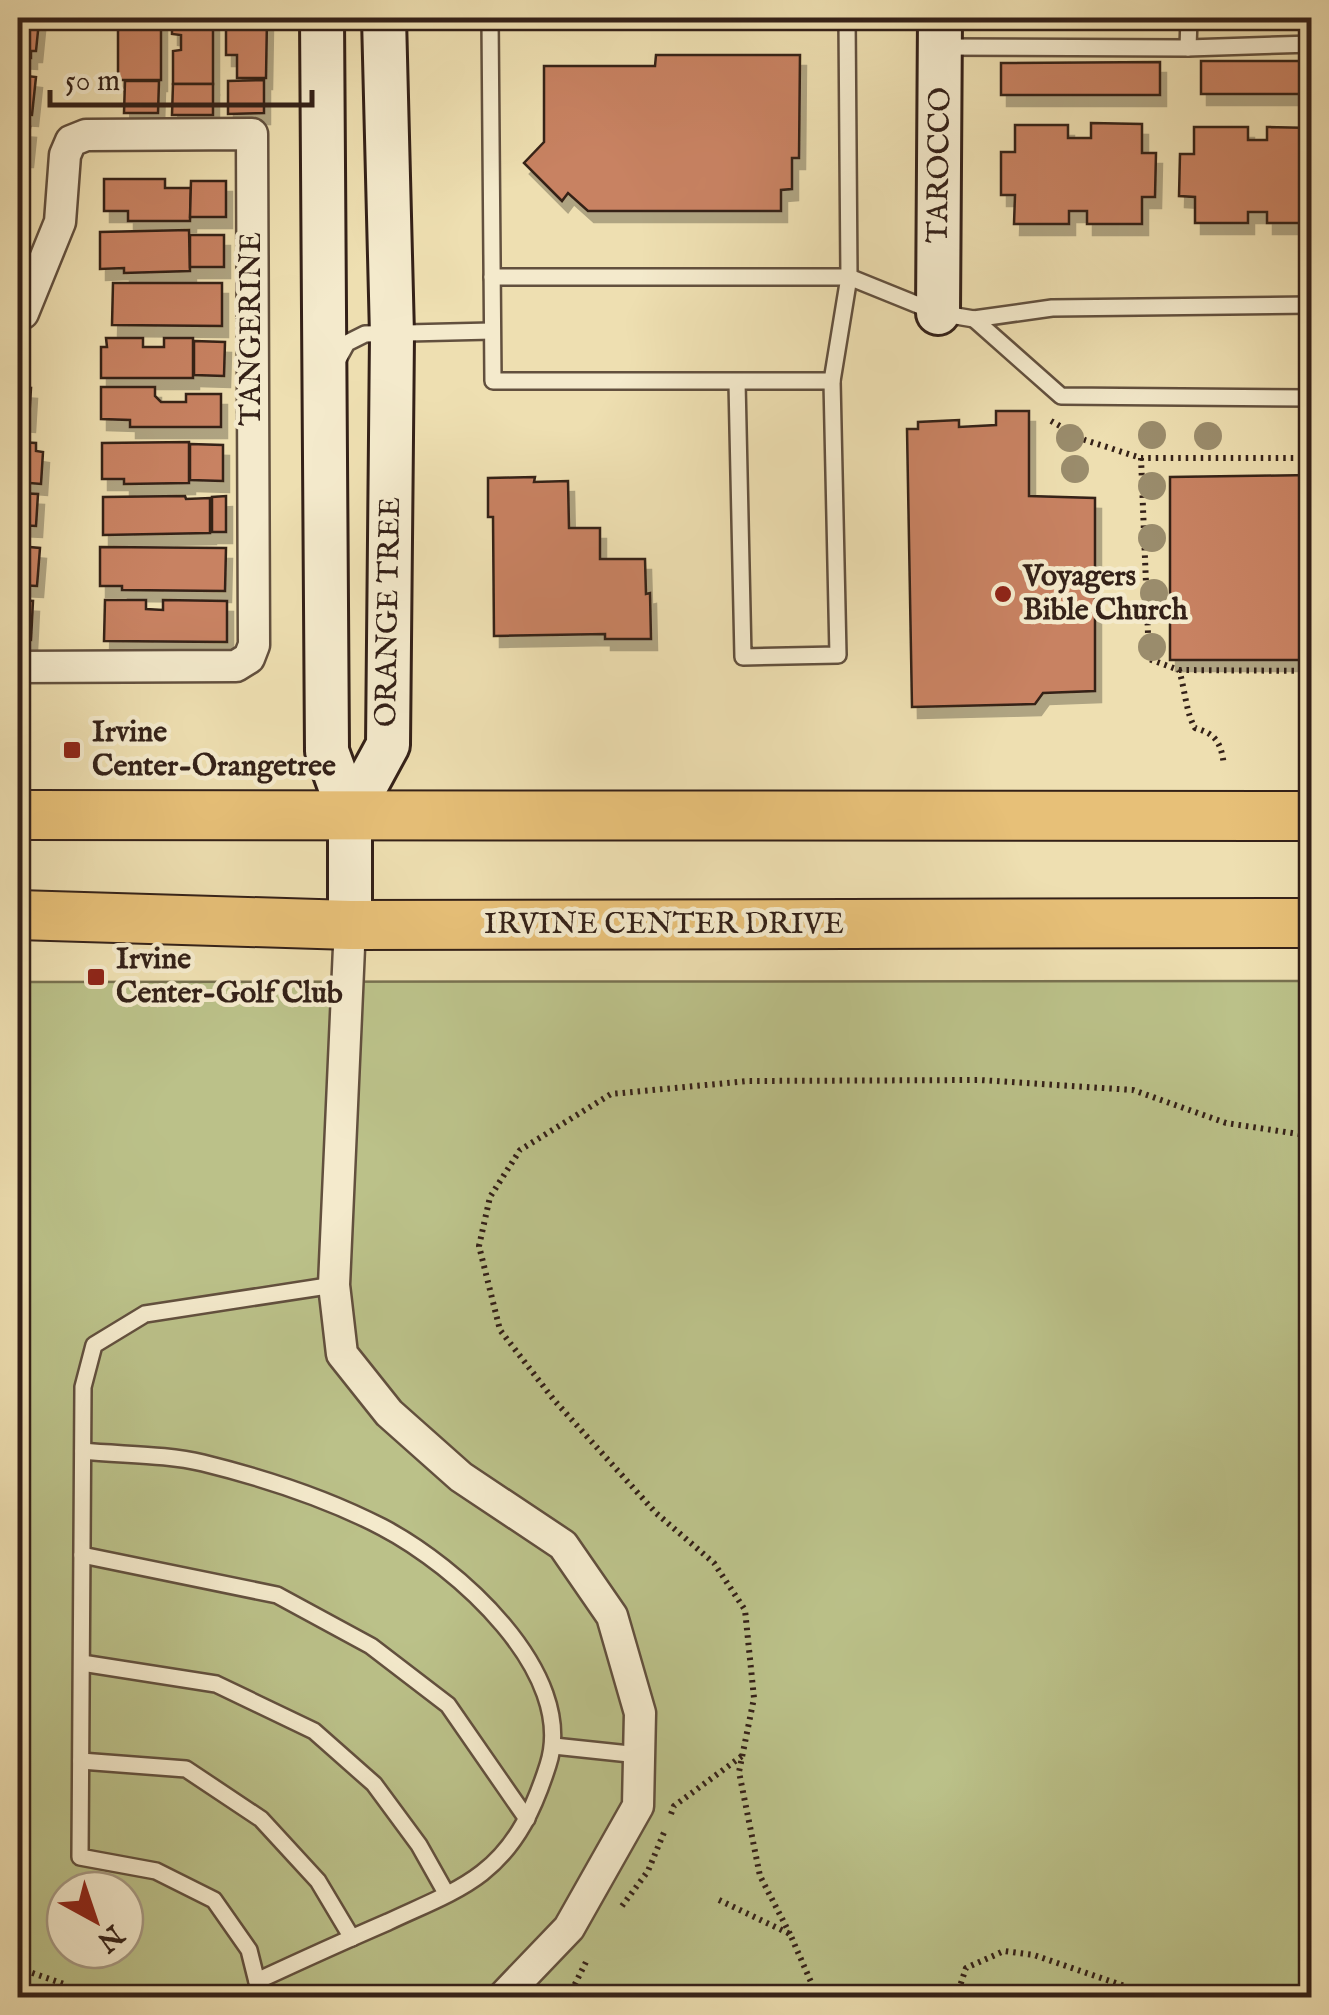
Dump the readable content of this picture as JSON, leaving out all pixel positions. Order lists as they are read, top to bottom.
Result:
{
  "streets": {
    "main road": ["IRVINE CENTER DRIVE"],
    "street": ["TAROCCO", "TANGERINE", "ORANGE TREE"]
  },
  "places": {
    "other": ["Voyagers Bible Church"],
    "transit": ["Irvine Center-Orangetree", "Irvine Center-Golf Club"]
  },
  "scale_bar": "50 m",
  "north": "bottom right"
}
